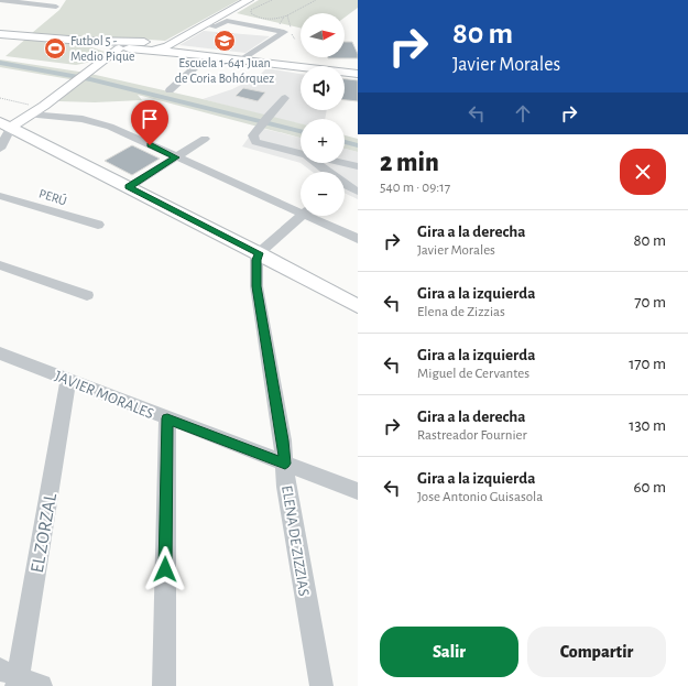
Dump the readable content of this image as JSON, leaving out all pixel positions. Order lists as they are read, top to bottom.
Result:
{
  "streets": {
    "street": [
      "PERÚ",
      "JAVIER MORALES",
      "EL ZORZAL",
      "ELENA DE ZIZZIAS"
    ]
  },
  "crossings": [
    ["JAVIER MORALES", "EL ZORZAL"],
    ["JAVIER MORALES", "ELENA DE ZIZZIAS"]
  ],
  "places": {
    "school or university": ["Escuela 1-641 Juan de Coria Bohórquez"],
    "sports": ["Futbol 5 - Medio Pique"]
  },
  "north": "right",
  "page": {
    "turn": ["80 m", "Javier Morales"],
    "map_buttons": ["+", "−"],
    "heading": ["2 min", "540 m · 09:17"],
    "list": [
      {
        "name": "Gira a la derecha",
        "note": "Javier Morales",
        "value": "80 m"
      },
      {
        "name": "Gira a la izquierda",
        "note": "Elena de Zizzias",
        "value": "70 m"
      },
      {
        "name": "Gira a la izquierda",
        "note": "Miguel de Cervantes",
        "value": "170 m"
      },
      {
        "name": "Gira a la derecha",
        "note": "Rastreador Fournier",
        "value": "130 m"
      },
      {
        "name": "Gira a la izquierda",
        "note": "Jose Antonio Guisasola",
        "value": "60 m"
      }
    ],
    "buttons": ["Salir", "Compartir"]
  }
}
